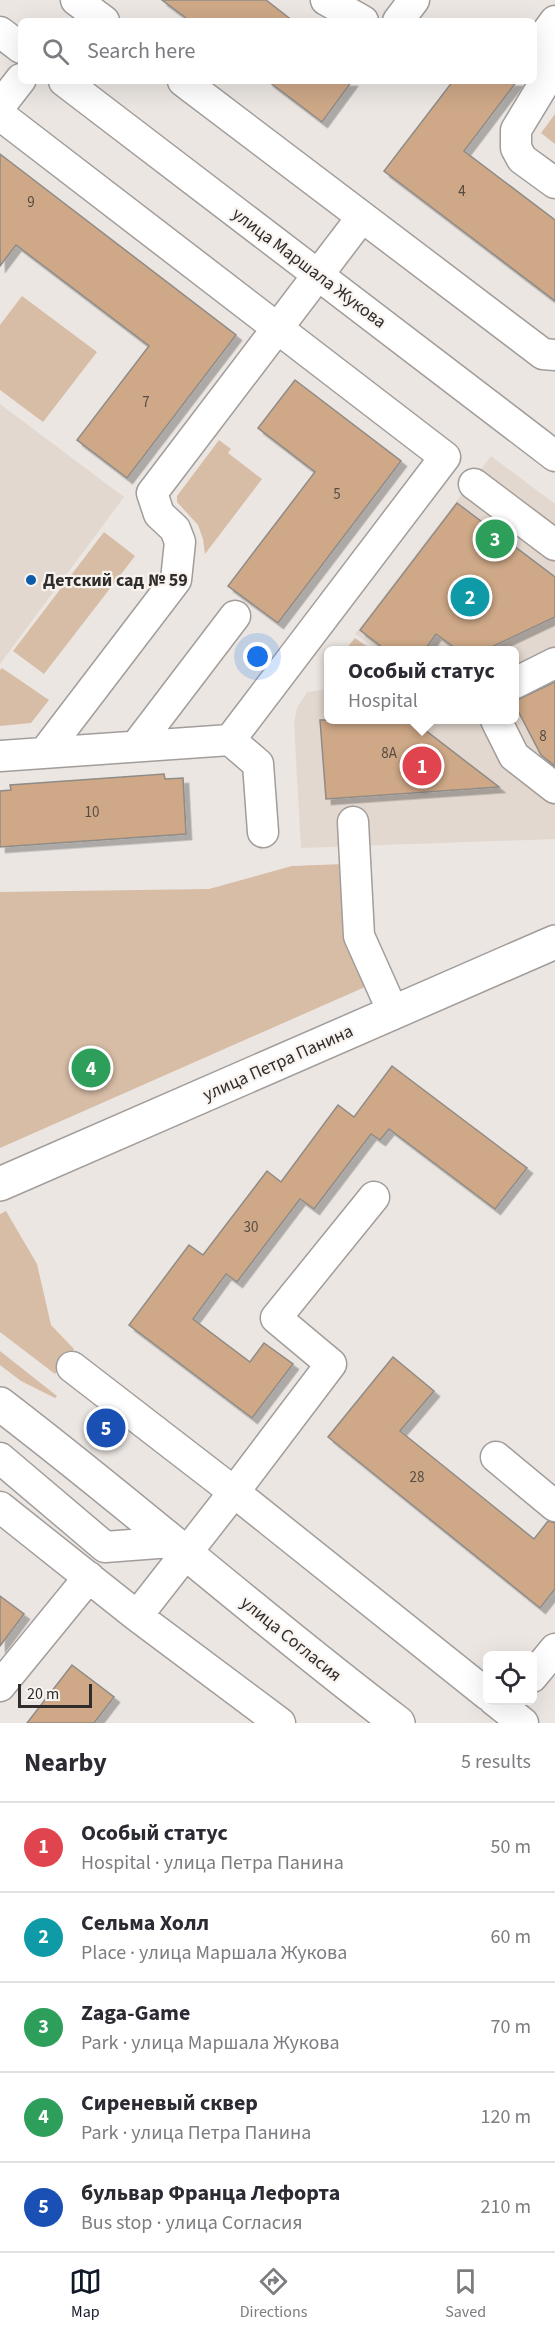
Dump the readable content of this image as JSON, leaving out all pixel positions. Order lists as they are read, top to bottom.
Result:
{
  "streets": {
    "main road": ["улица Петра Панина", "улица Согласия"],
    "street": ["улица Маршала Жукова"]
  },
  "places": ["Детский сад № 59"],
  "house_numbers": [
    "4",
    "9",
    "7",
    "5",
    "8",
    "8А",
    "10",
    "30",
    "28"
  ],
  "scale_bar": "20 m",
  "page": {
    "search": "Search here",
    "pins": [
      "3",
      "2",
      "1",
      "4",
      "5"
    ],
    "popup": ["Особый статус", "Hospital"],
    "scale": "20 m",
    "heading": ["Nearby", "5 results"],
    "list": [
      {
        "mark": "1",
        "name": "Особый статус",
        "note": "Hospital · улица Петра Панина",
        "value": "50 m"
      },
      {
        "mark": "2",
        "name": "Сельма Холл",
        "note": "Place · улица Маршала Жукова",
        "value": "60 m"
      },
      {
        "mark": "3",
        "name": "Zaga-Game",
        "note": "Park · улица Маршала Жукова",
        "value": "70 m"
      },
      {
        "mark": "4",
        "name": "Сиреневый сквер",
        "note": "Park · улица Петра Панина",
        "value": "120 m"
      },
      {
        "mark": "5",
        "name": "бульвар Франца Лефорта",
        "note": "Bus stop · улица Согласия",
        "value": "210 m"
      }
    ],
    "nav": ["Map", "Directions", "Saved"]
  }
}
